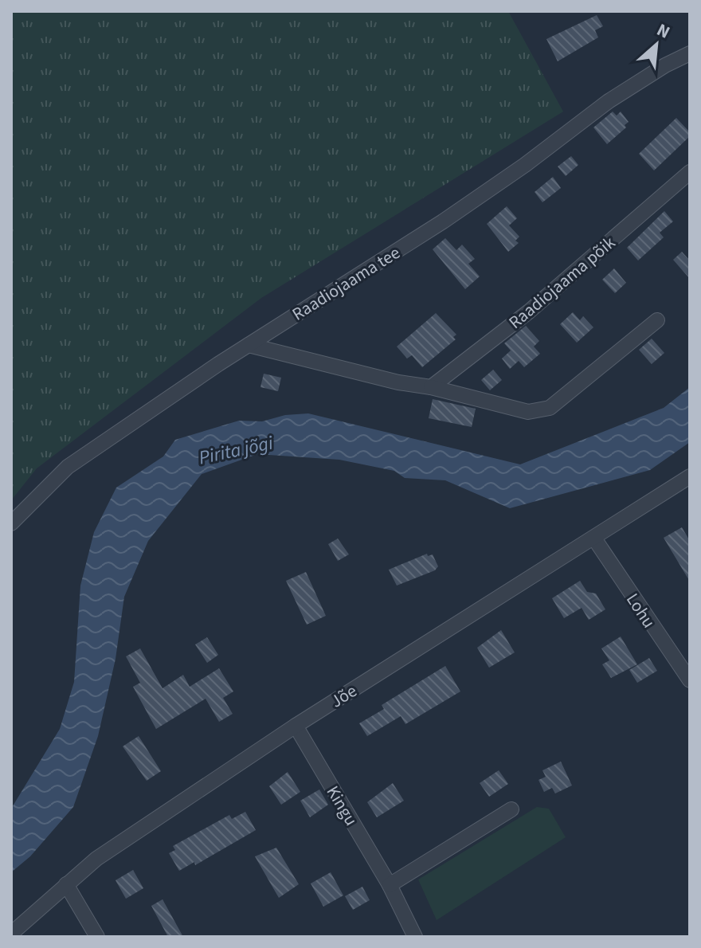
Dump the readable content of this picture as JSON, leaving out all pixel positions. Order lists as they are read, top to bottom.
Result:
{
  "streets": {
    "street": [
      "Raadiojaama põik",
      "Raadiojaama tee",
      "Lohu",
      "Jõe",
      "Kingu"
    ]
  },
  "crossings": [
    ["Lohu", "Jõe"],
    ["Jõe", "Kingu"]
  ],
  "water": ["Pirita jõgi"],
  "north": "top right"
}
